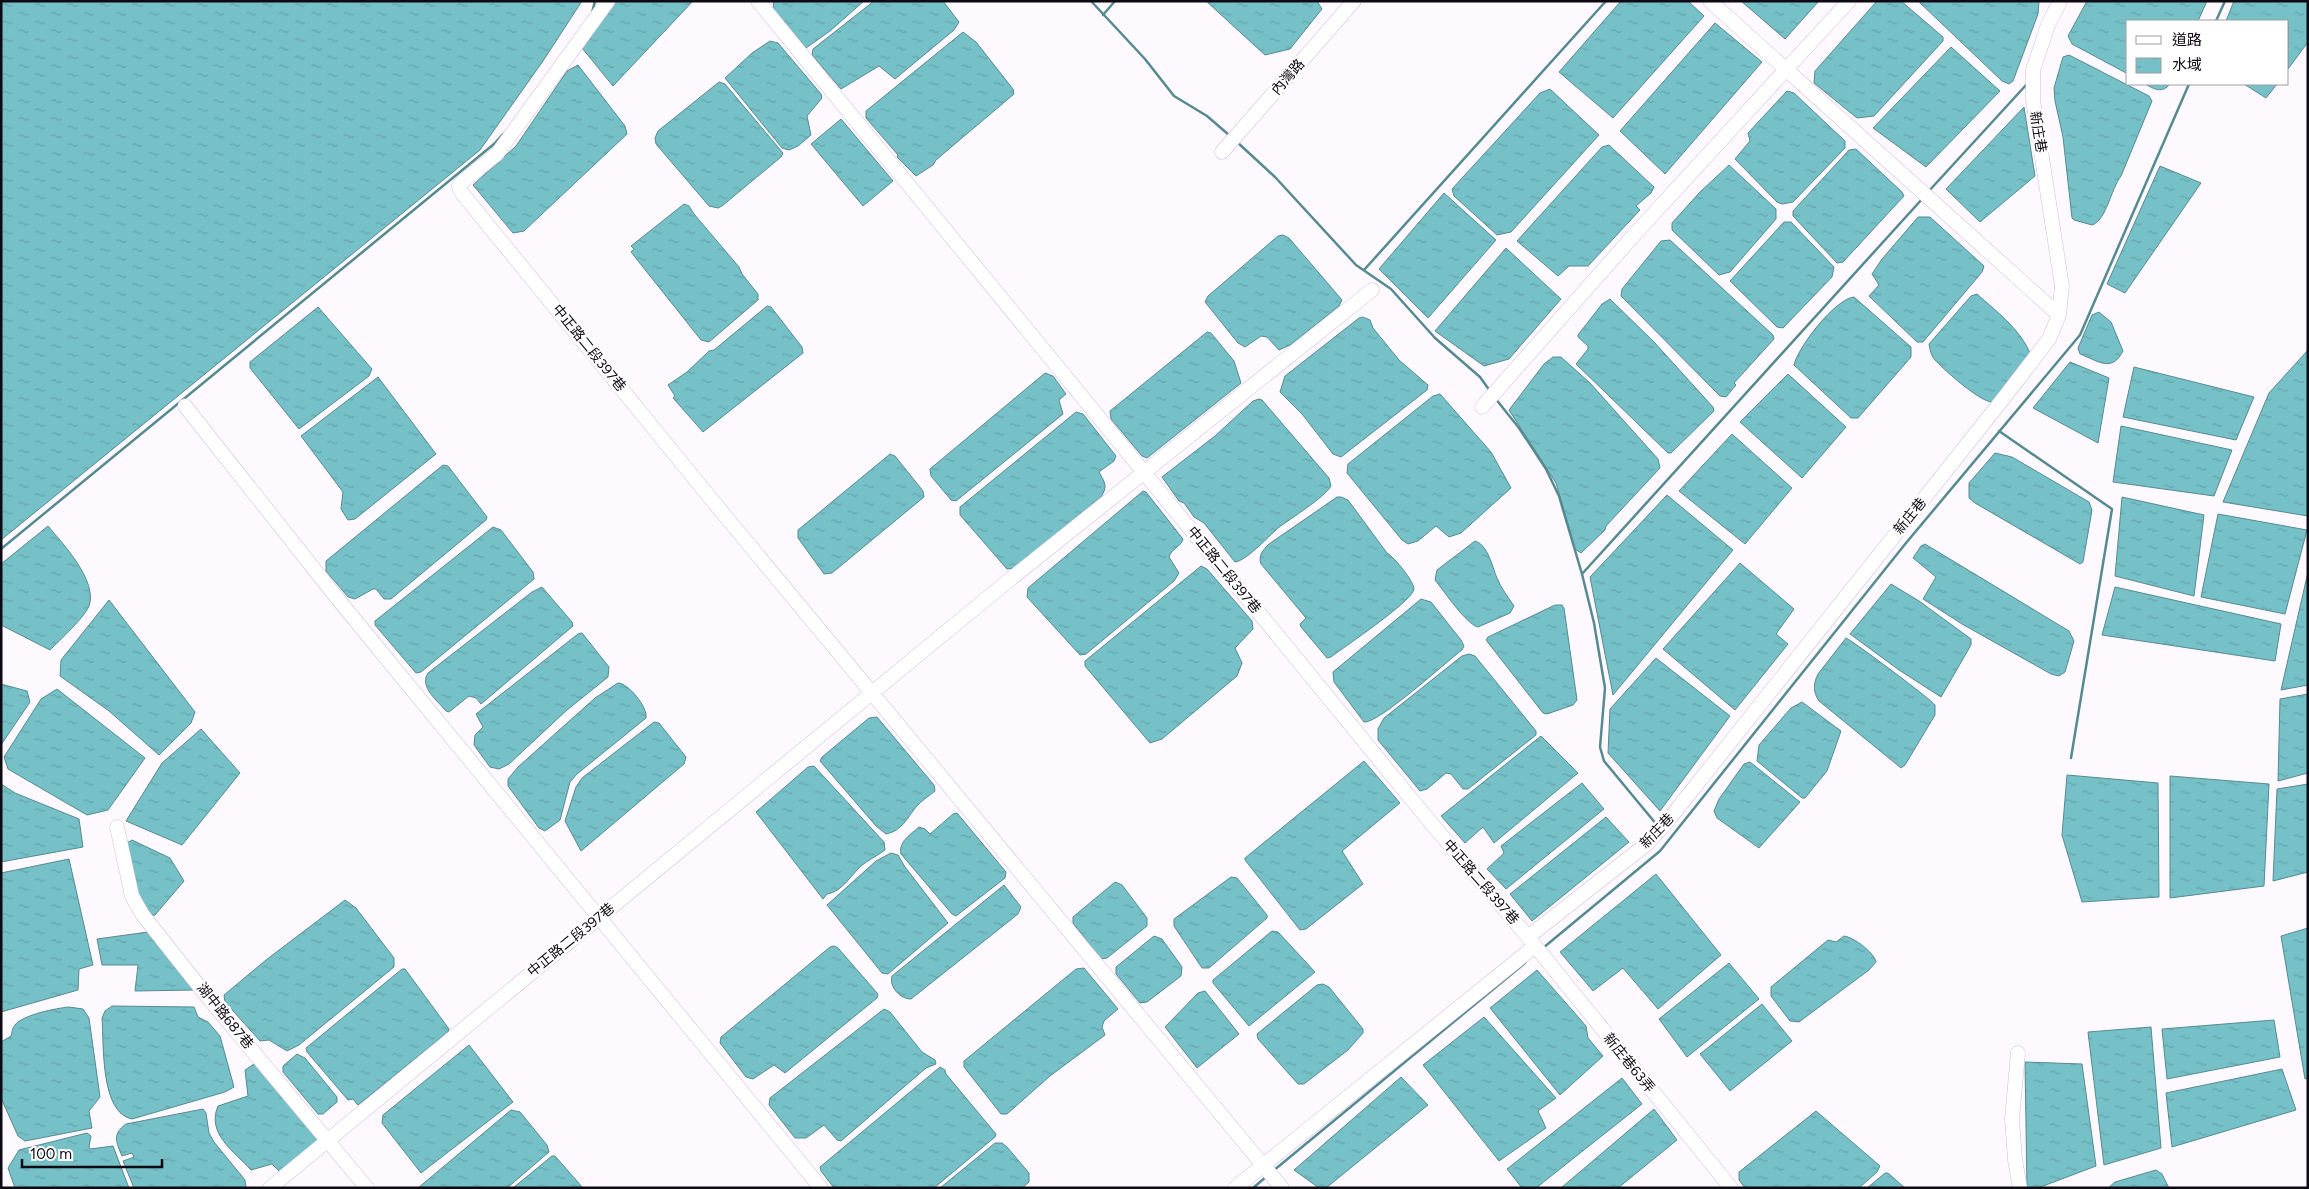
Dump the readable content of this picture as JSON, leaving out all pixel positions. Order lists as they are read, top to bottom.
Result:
{
  "streets": {
    "street": [
      "內灣路",
      "新庄巷",
      "中正路二段397巷",
      "湖中路687巷",
      "新庄巷63弄"
    ]
  },
  "crossings": [
    ["新庄巷", "中正路二段397巷"],
    ["新庄巷", "新庄巷63弄"],
    ["中正路二段397巷", "湖中路687巷"],
    ["中正路二段397巷", "新庄巷63弄"]
  ],
  "legend": ["道路", "水域"],
  "scale_bar": "100 m"
}
